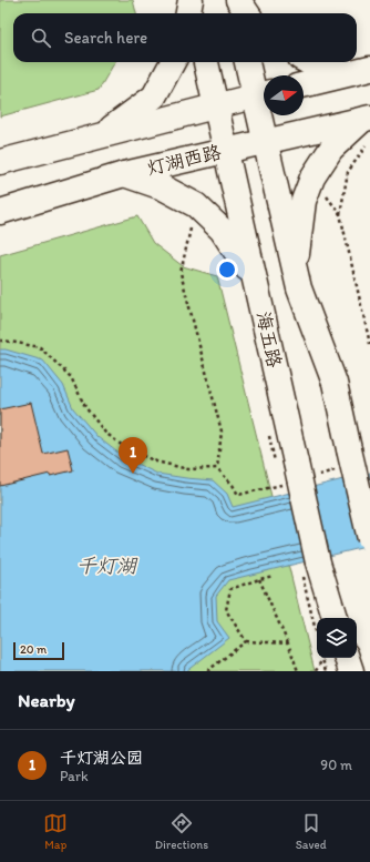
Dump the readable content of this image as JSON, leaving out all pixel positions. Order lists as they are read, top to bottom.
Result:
{
  "streets": {
    "main road": ["灯湖西路", "海五路"]
  },
  "crossings": [
    ["灯湖西路", "海五路"]
  ],
  "water": ["千灯湖"],
  "scale_bar": "20 m",
  "north": "right",
  "page": {
    "search": "Search here",
    "pins": "1",
    "scale": "20 m",
    "heading": "Nearby",
    "list": [
      {
        "mark": "1",
        "name": "千灯湖公园",
        "note": "Park",
        "value": "90 m"
      }
    ],
    "nav": ["Map", "Directions", "Saved"]
  }
}
